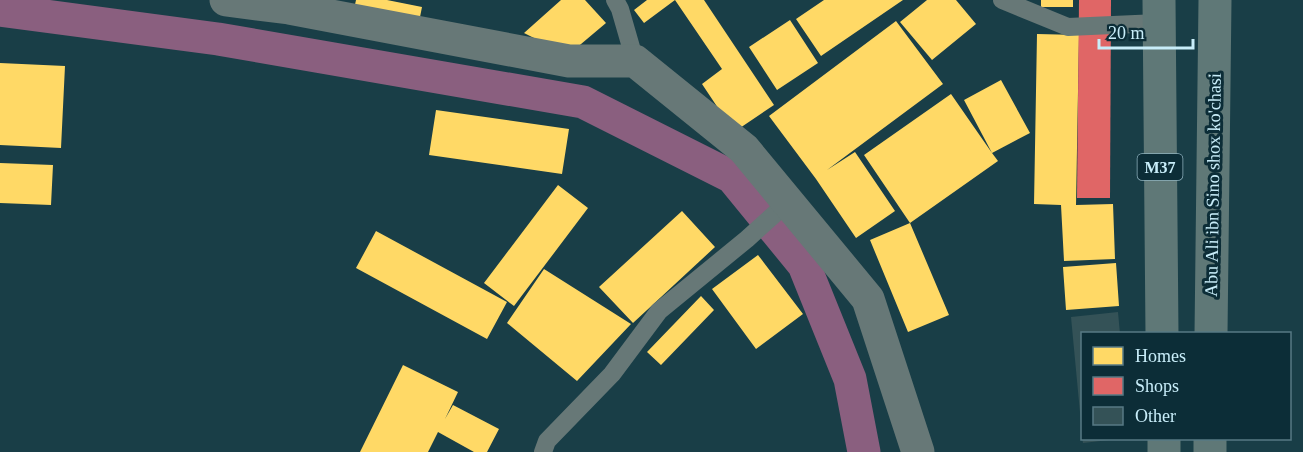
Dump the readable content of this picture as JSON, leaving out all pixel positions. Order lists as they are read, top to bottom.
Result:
{
  "streets": {
    "main road": ["M37", "Abu Ali ibn Sino shox ko'chasi"]
  },
  "legend": ["Homes", "Shops", "Other"],
  "scale_bar": "20 m"
}
